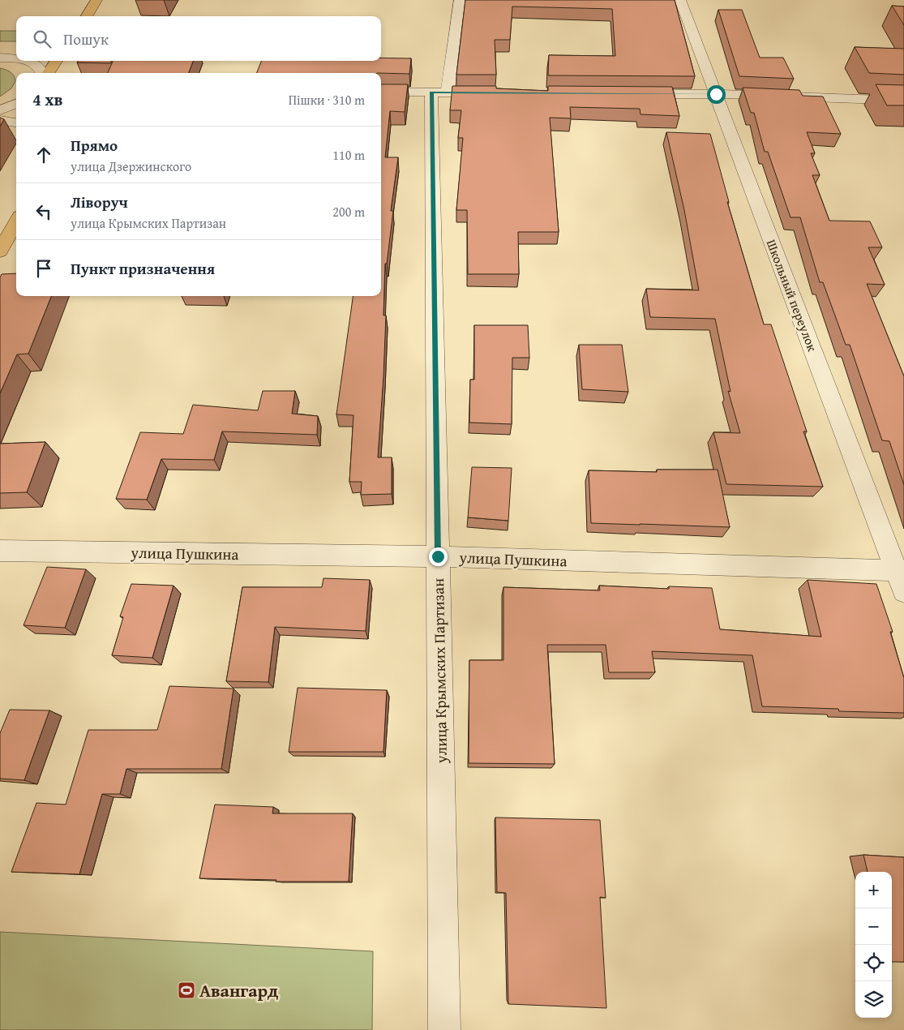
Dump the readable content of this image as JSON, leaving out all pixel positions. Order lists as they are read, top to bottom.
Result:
{
  "streets": {
    "street": ["Школьный переулок", "улица Пушкина", "улица Крымских Партизан"]
  },
  "crossings": [
    ["Школьный переулок", "улица Пушкина"],
    ["улица Пушкина", "улица Крымских Партизан"]
  ],
  "places": {
    "sports": ["Авангард"]
  },
  "page": {
    "search": "Пошук",
    "heading": ["4 хв", "Пішки · 310 m"],
    "list": [
      ["Прямо", "улица Дзержинского", "110 m"],
      ["Ліворуч", "улица Крымских Партизан", "200 m"],
      "Пункт призначення"
    ],
    "map_buttons": ["+", "−"]
  }
}
